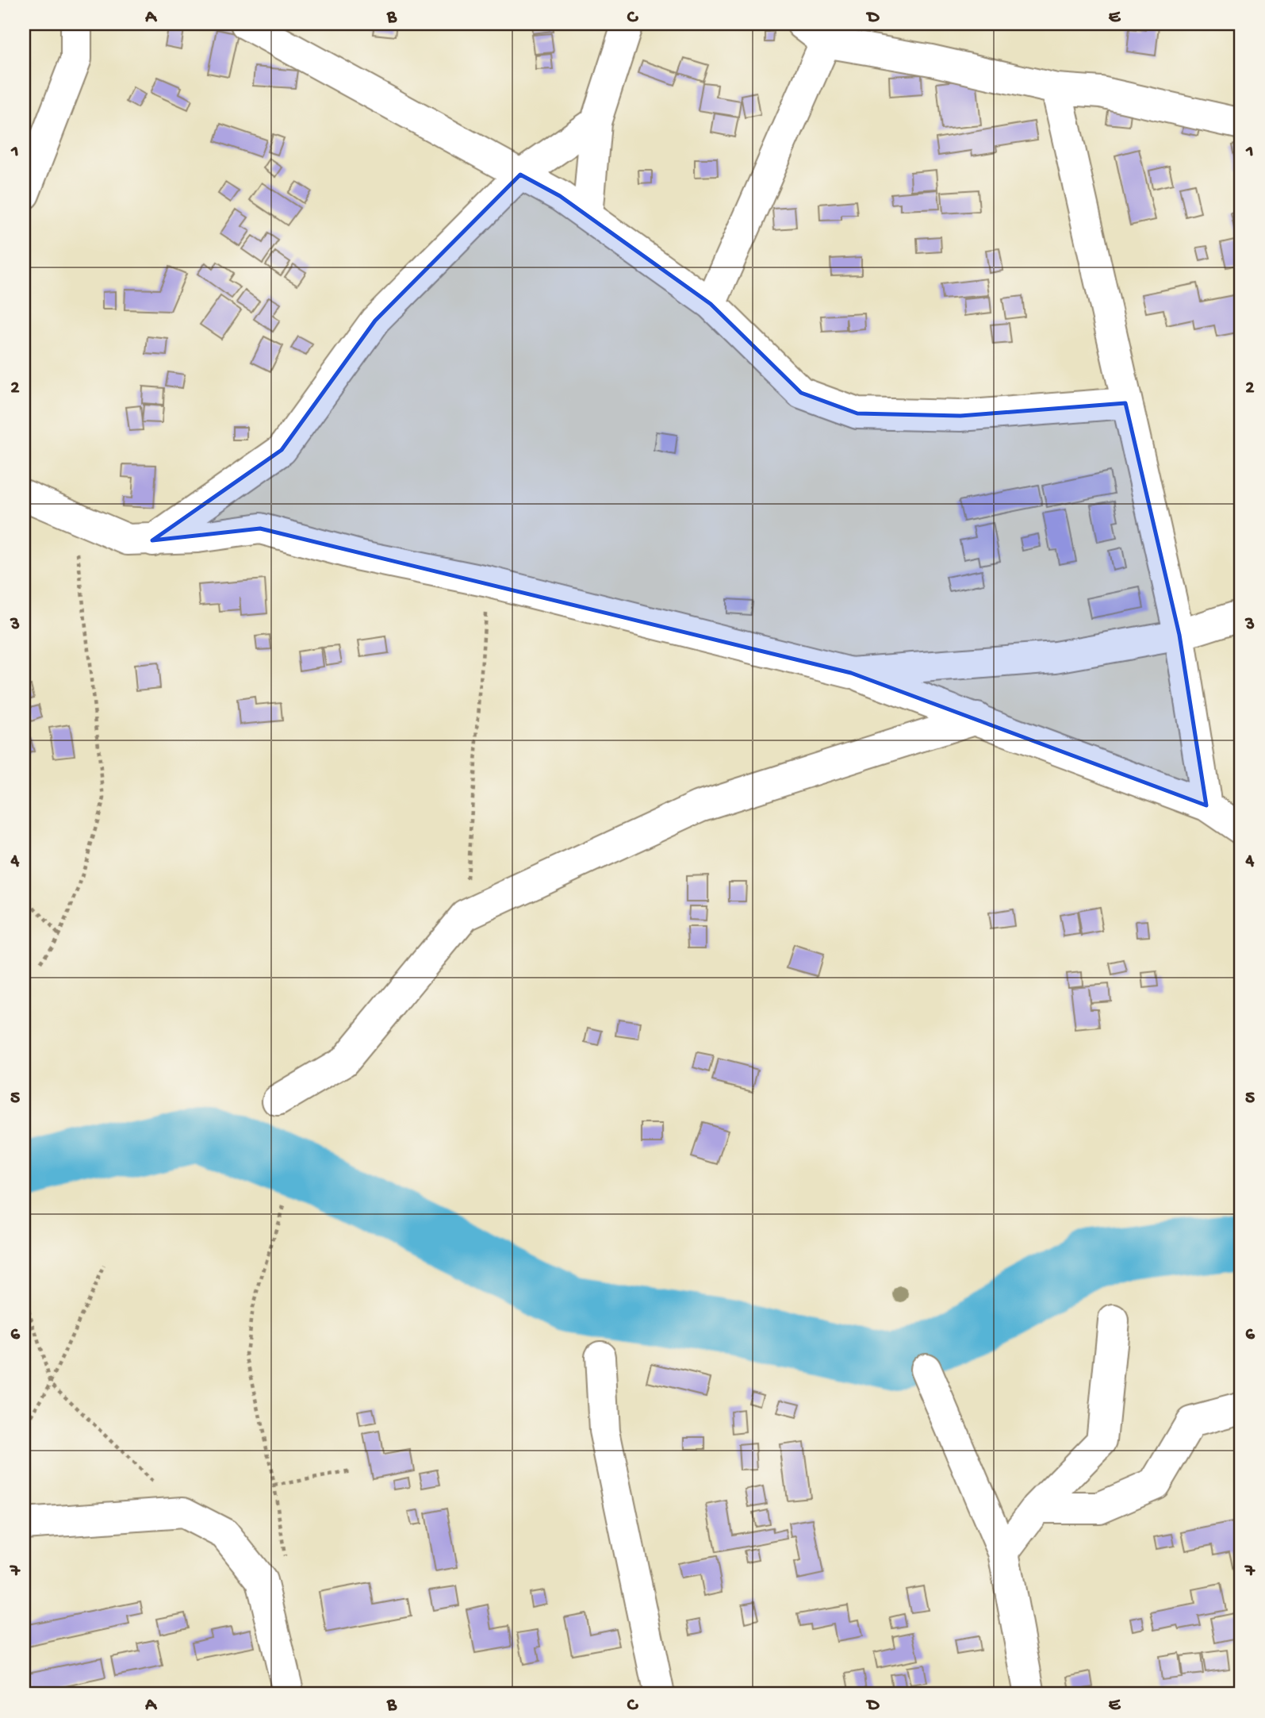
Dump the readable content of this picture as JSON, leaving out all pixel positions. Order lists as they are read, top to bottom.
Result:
{
  "grid": {
    "columns": [
      "A",
      "B",
      "C",
      "D",
      "E"
    ],
    "rows": [
      "1",
      "2",
      "3",
      "4",
      "5",
      "6",
      "7"
    ]
  }
}
